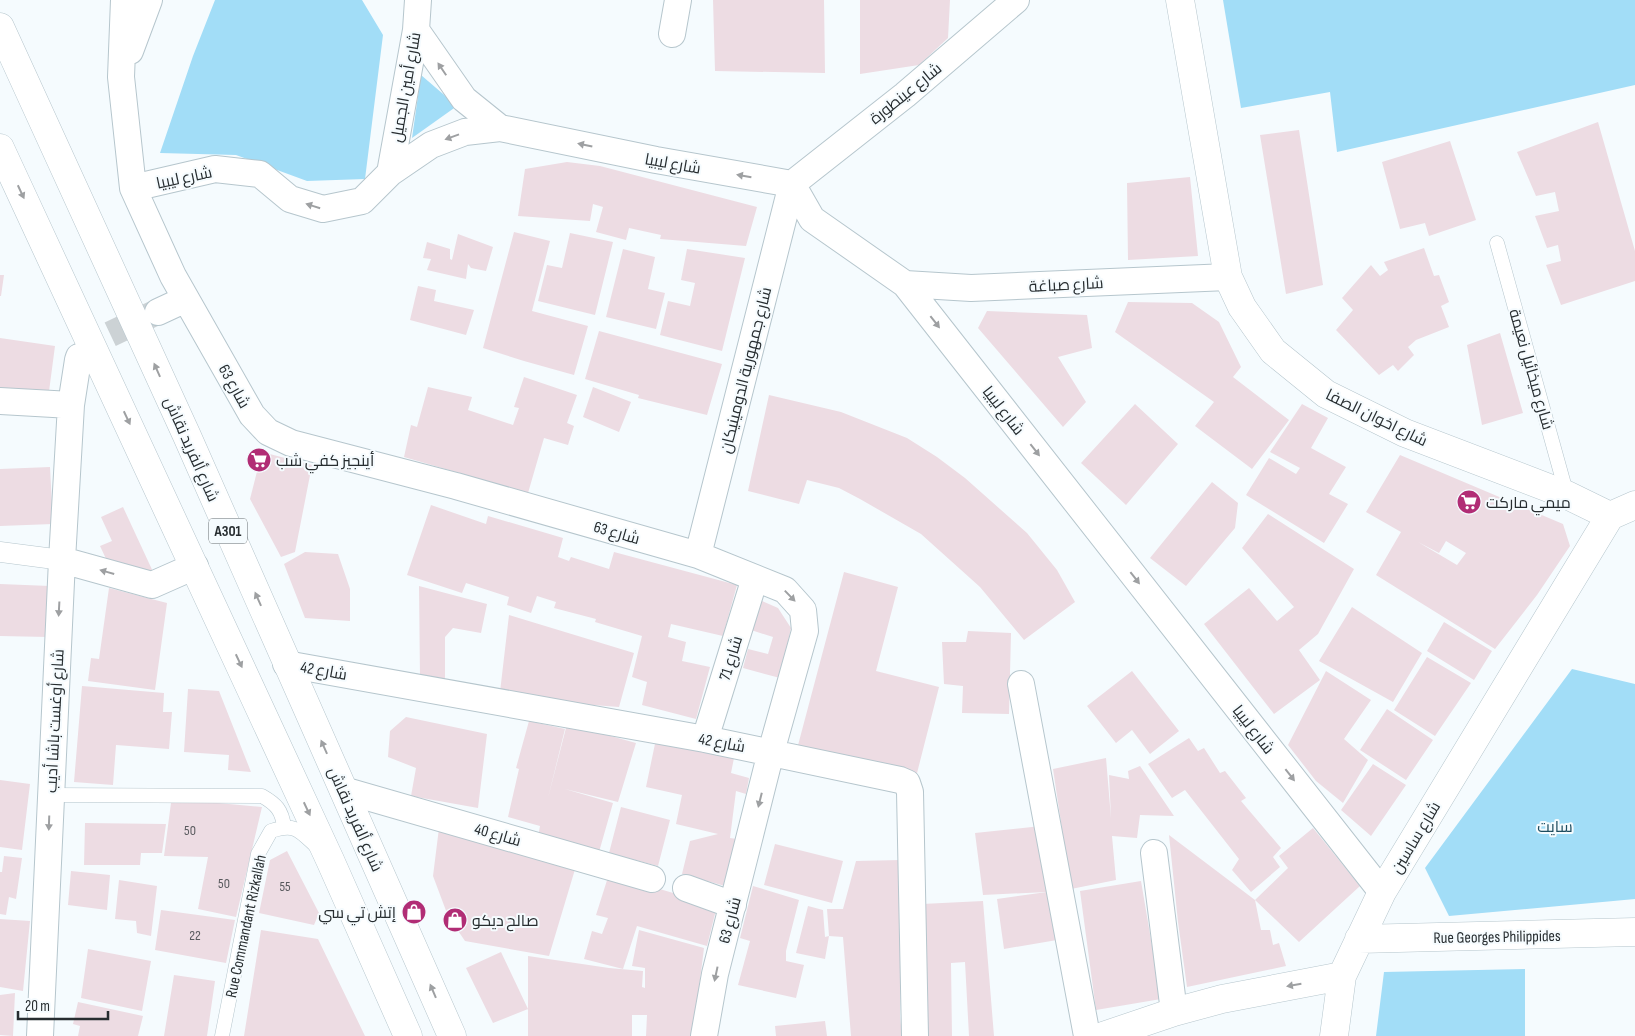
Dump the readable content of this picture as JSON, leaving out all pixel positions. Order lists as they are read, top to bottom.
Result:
{
  "streets": {
    "main road": [
      "شارع اخوان الصفا",
      "شارع ألفريد نقاش",
      "A301",
      "شارع ساسين",
      "Rue Georges Philippides"
    ],
    "street": [
      "شارع أمين الجميل",
      "شارع عينطورة",
      "شارع ليبيا",
      "شارع صباغة",
      "شارع جمهورية الدومينيكان",
      "شارع 63",
      "شارع 71",
      "شارع 42",
      "شارع أوغست باشا أديب",
      "شارع 40"
    ],
    "lane": ["شارع ميخائيل نعيمة", "Rue Commandant Rizkallah"]
  },
  "crossings": [
    ["شارع أمين الجميل", "شارع ليبيا"],
    ["شارع عينطورة", "شارع ليبيا"],
    ["شارع عينطورة", "شارع جمهورية الدومينيكان"],
    ["شارع ليبيا", "شارع صباغة"],
    ["شارع ليبيا", "شارع جمهورية الدومينيكان"],
    ["شارع ليبيا", "شارع 63"],
    ["شارع ليبيا", "شارع ساسين"],
    ["شارع صباغة", "شارع اخوان الصفا"],
    ["شارع ميخائيل نعيمة", "شارع اخوان الصفا"],
    ["شارع جمهورية الدومينيكان", "شارع 63"],
    ["شارع 63", "شارع 71"],
    ["شارع 63", "شارع 42"],
    ["شارع اخوان الصفا", "شارع ساسين"],
    ["شارع ألفريد نقاش", "شارع 42"],
    ["شارع ألفريد نقاش", "شارع 40"],
    ["شارع 71", "شارع 42"],
    ["شارع ساسين", "Rue Georges Philippides"]
  ],
  "one_way": ["شارع أوغست باشا أديب"],
  "parks": ["سايت"],
  "places": {
    "supermarket": ["أينجيز كفي شب", "ميمي ماركت"],
    "shop": ["إتش تي سي", "صالح ديكو"]
  },
  "house_numbers": [
    "50",
    "50",
    "55",
    "22"
  ],
  "scale_bar": "20 m"
}
